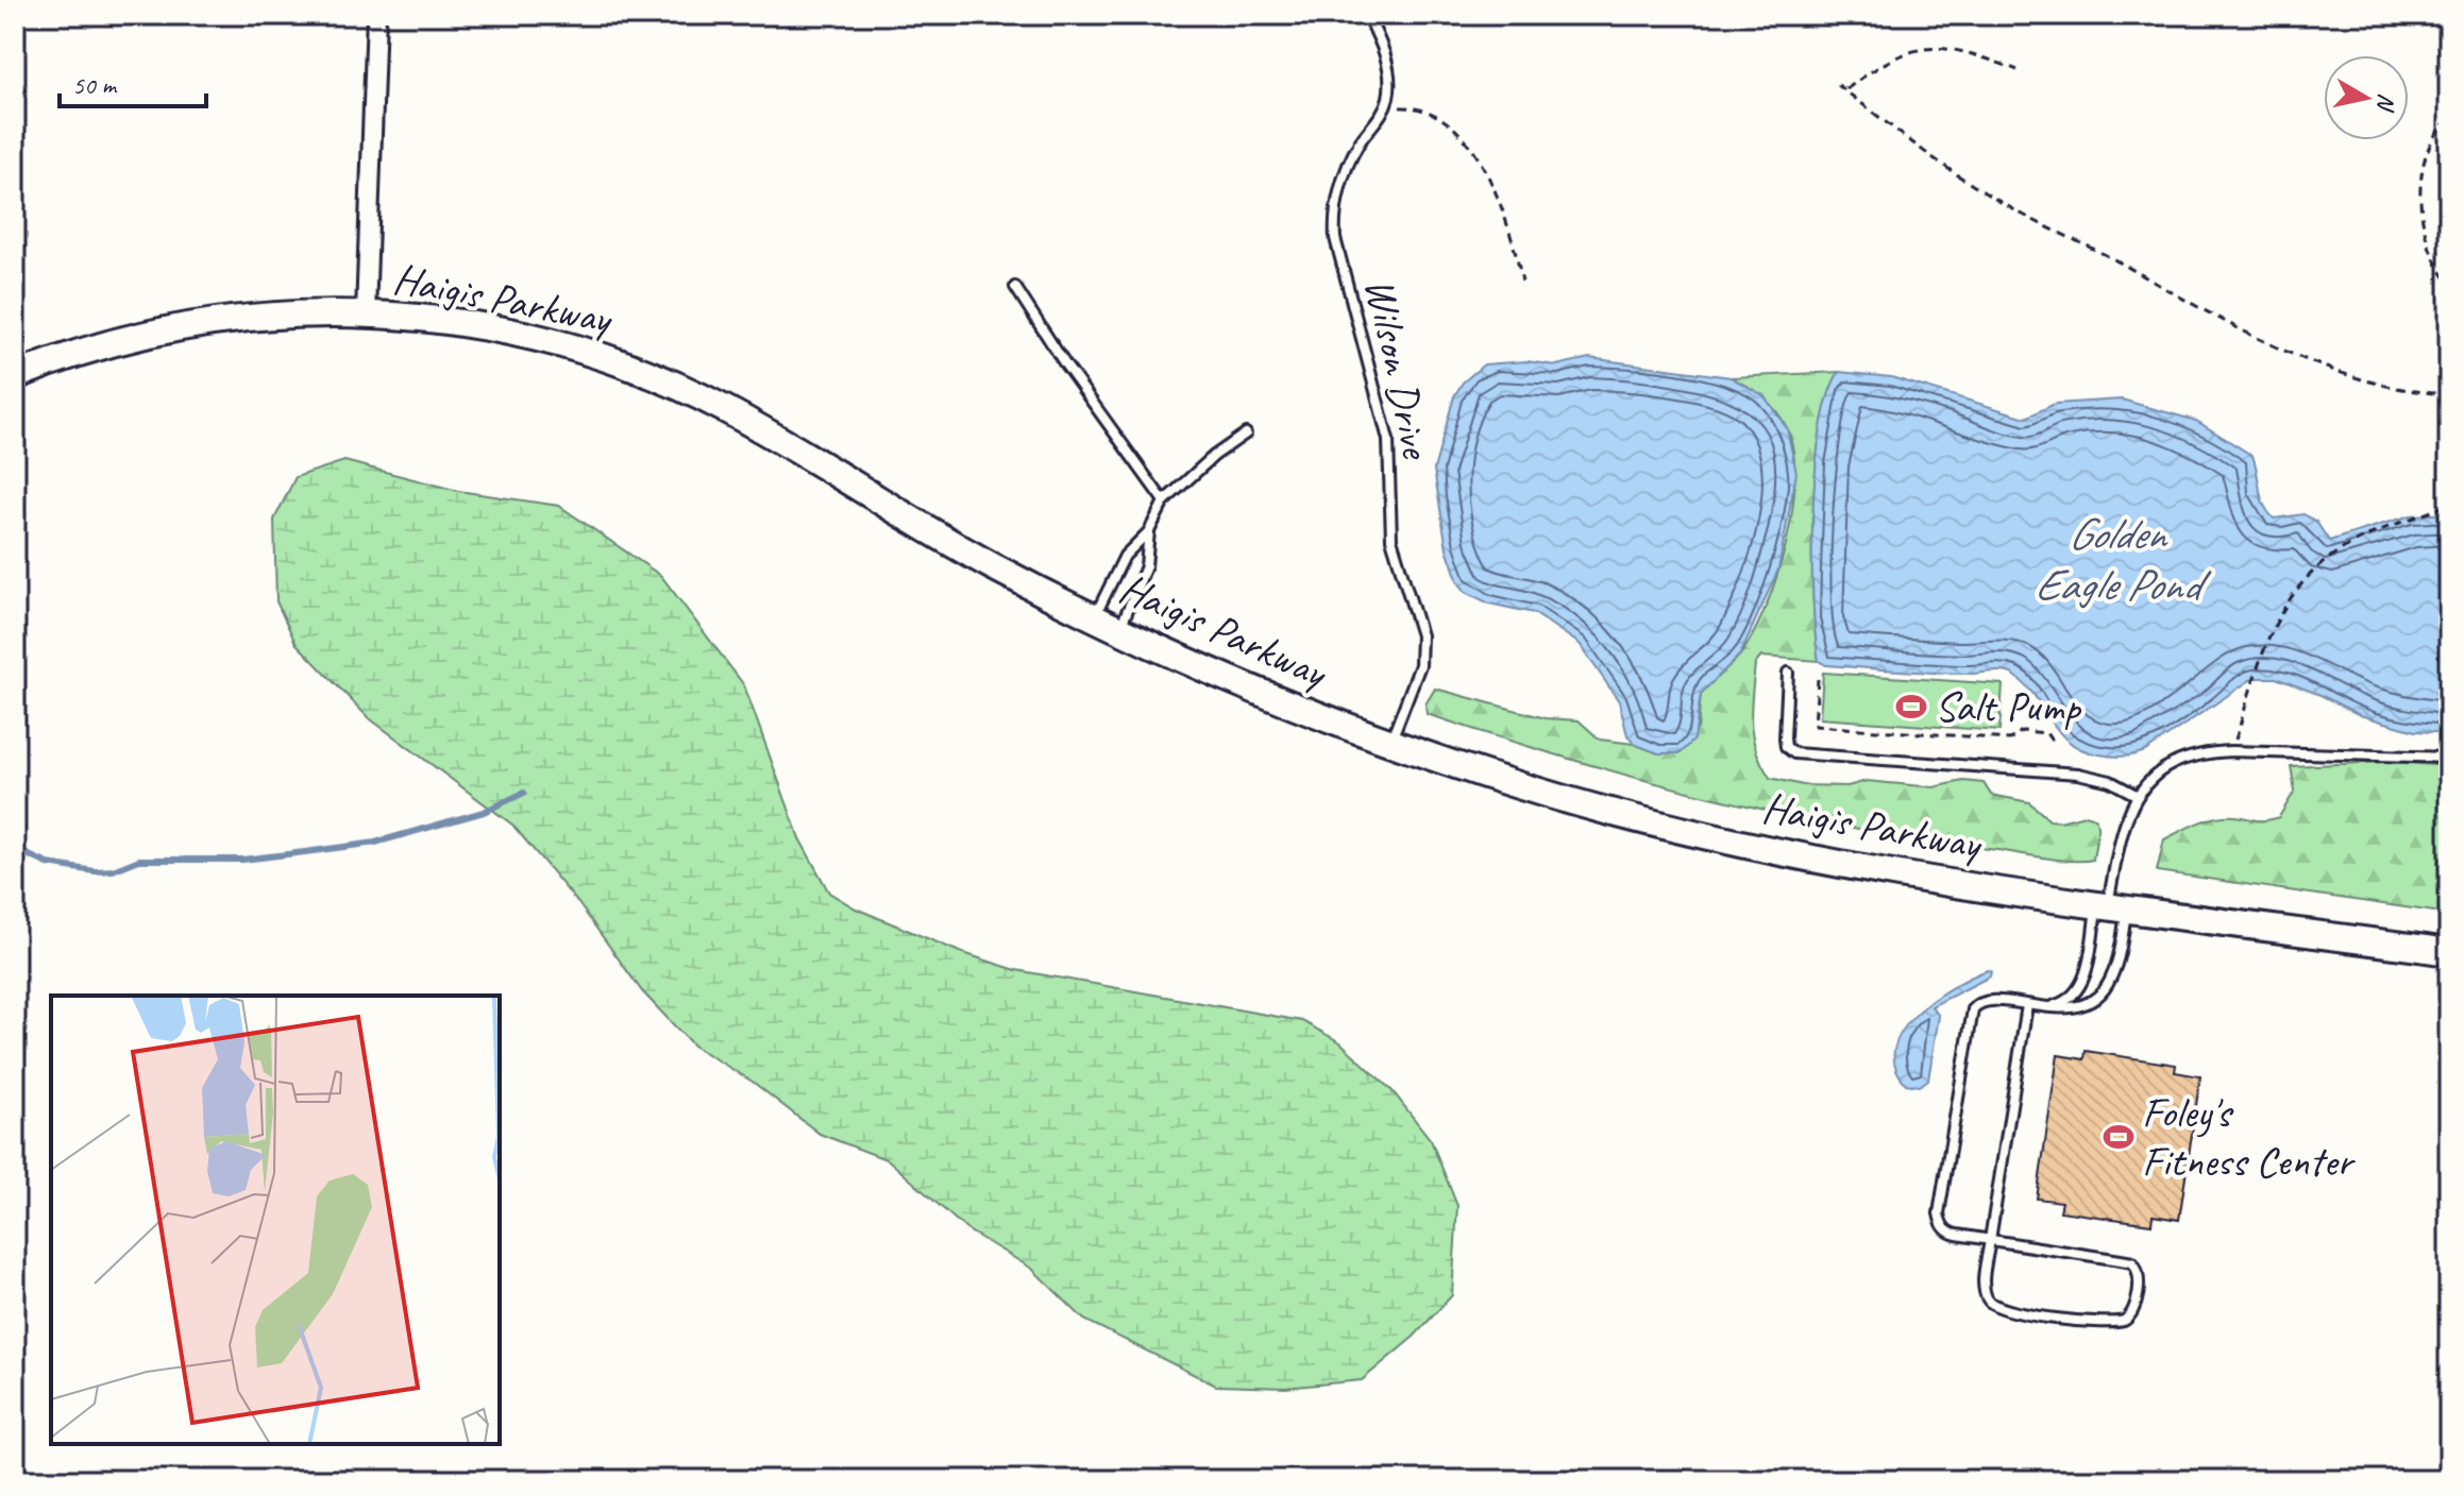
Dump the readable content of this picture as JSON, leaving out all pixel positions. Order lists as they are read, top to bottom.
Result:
{
  "streets": {
    "main road": ["Haigis Parkway"],
    "lane": ["Wilson Drive"]
  },
  "crossings": [
    ["Haigis Parkway", "Wilson Drive"]
  ],
  "water": ["Golden Eagle Pond"],
  "places": {
    "sports": ["Salt Pump", "Foley's Fitness Center"]
  },
  "scale_bar": "50 m",
  "north": "right"
}
